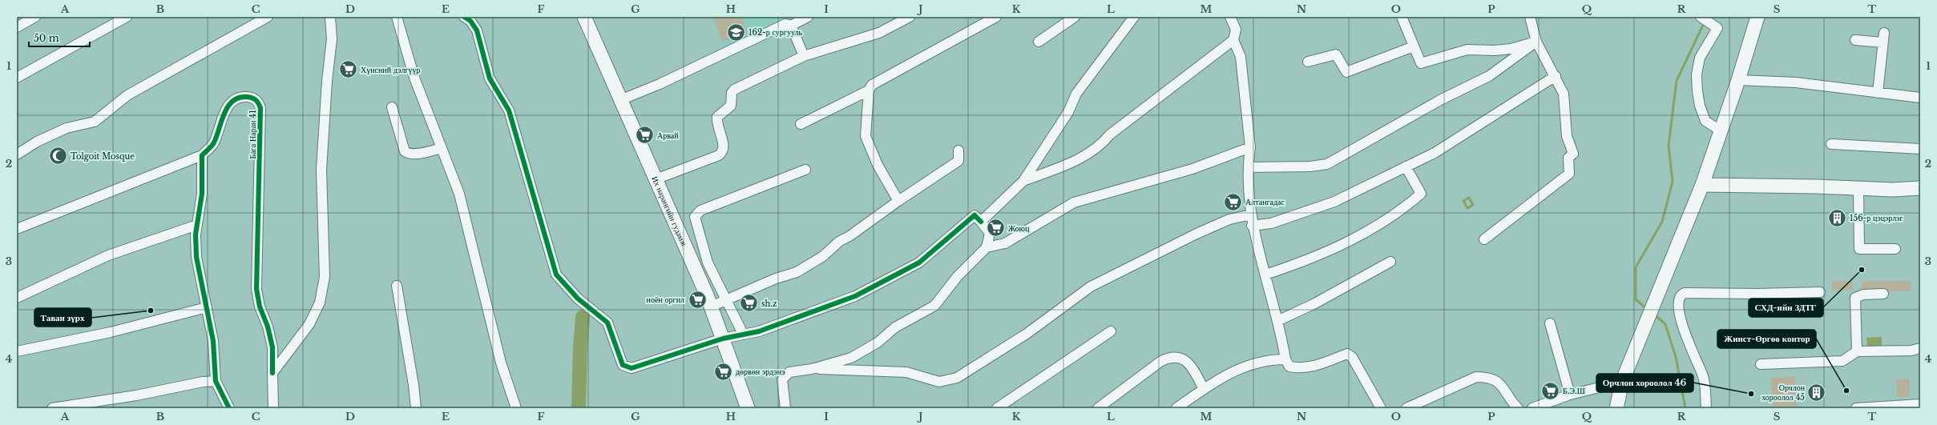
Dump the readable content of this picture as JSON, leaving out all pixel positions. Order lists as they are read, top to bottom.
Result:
{
  "streets": {
    "street": ["Бага Наран 41", "Их нарангийн гудамж"]
  },
  "places": {
    "school or university": ["162-р сургууль"],
    "supermarket": [
      "Хүнсний дэлгүүр",
      "Арвай",
      "Алтангадас",
      "Жоюц",
      "ноён оргил",
      "sh.z",
      "дөрвөн эрдэнэ",
      "Б.Э.Ш"
    ],
    "mosque": ["Tolgoit Mosque"],
    "building": ["156-р цэцэрлэг", "Орчлон хороолол 45"],
    "other": [
      "СХД-ийн ЗДТГ",
      "Таван зүрх",
      "Жинст-Өргөө контор",
      "Орчлон хороолол 46"
    ]
  },
  "scale_bar": "50 m",
  "grid": {
    "columns": [
      "A",
      "B",
      "C",
      "D",
      "E",
      "F",
      "G",
      "H",
      "I",
      "J",
      "K",
      "L",
      "M",
      "N",
      "O",
      "P",
      "Q",
      "R",
      "S",
      "T"
    ],
    "rows": [
      "1",
      "2",
      "3",
      "4"
    ]
  }
}
